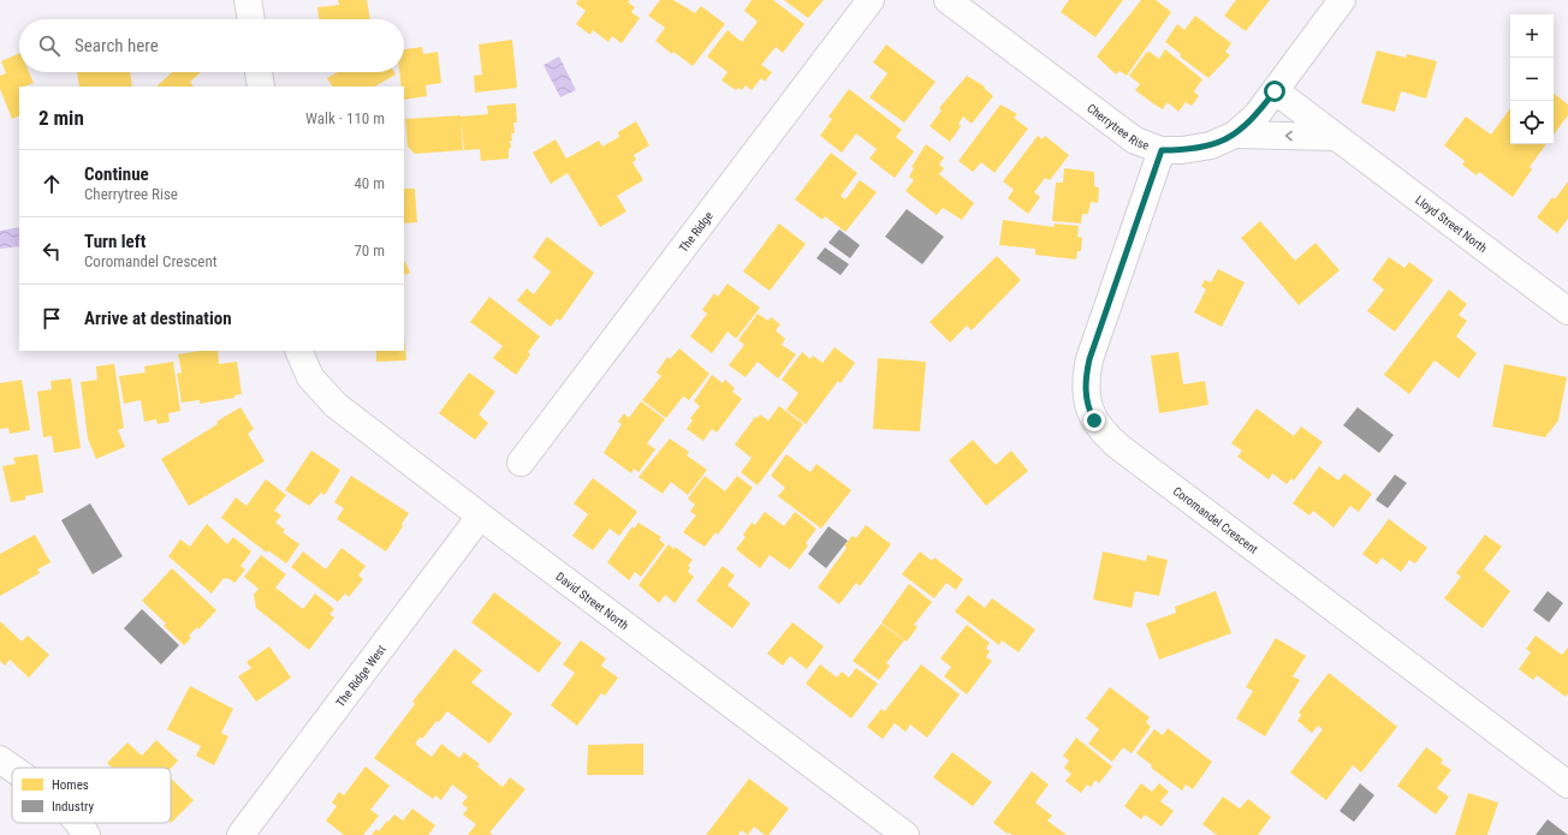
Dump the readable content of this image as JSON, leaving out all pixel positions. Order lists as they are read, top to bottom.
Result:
{
  "streets": {
    "street": [
      "Cherrytree Rise",
      "Lloyd Street North",
      "The Ridge",
      "Coromandel Crescent",
      "David Street North",
      "The Ridge West"
    ]
  },
  "crossings": [
    ["Cherrytree Rise", "Lloyd Street North"],
    ["Cherrytree Rise", "Coromandel Crescent"],
    ["David Street North", "The Ridge West"]
  ],
  "legend": ["Homes", "Industry"],
  "page": {
    "map_buttons": ["+", "−"],
    "search": "Search here",
    "heading": ["2 min", "Walk · 110 m"],
    "list": [
      ["Continue", "Cherrytree Rise", "40 m"],
      ["Turn left", "Coromandel Crescent", "70 m"],
      "Arrive at destination"
    ]
  }
}
